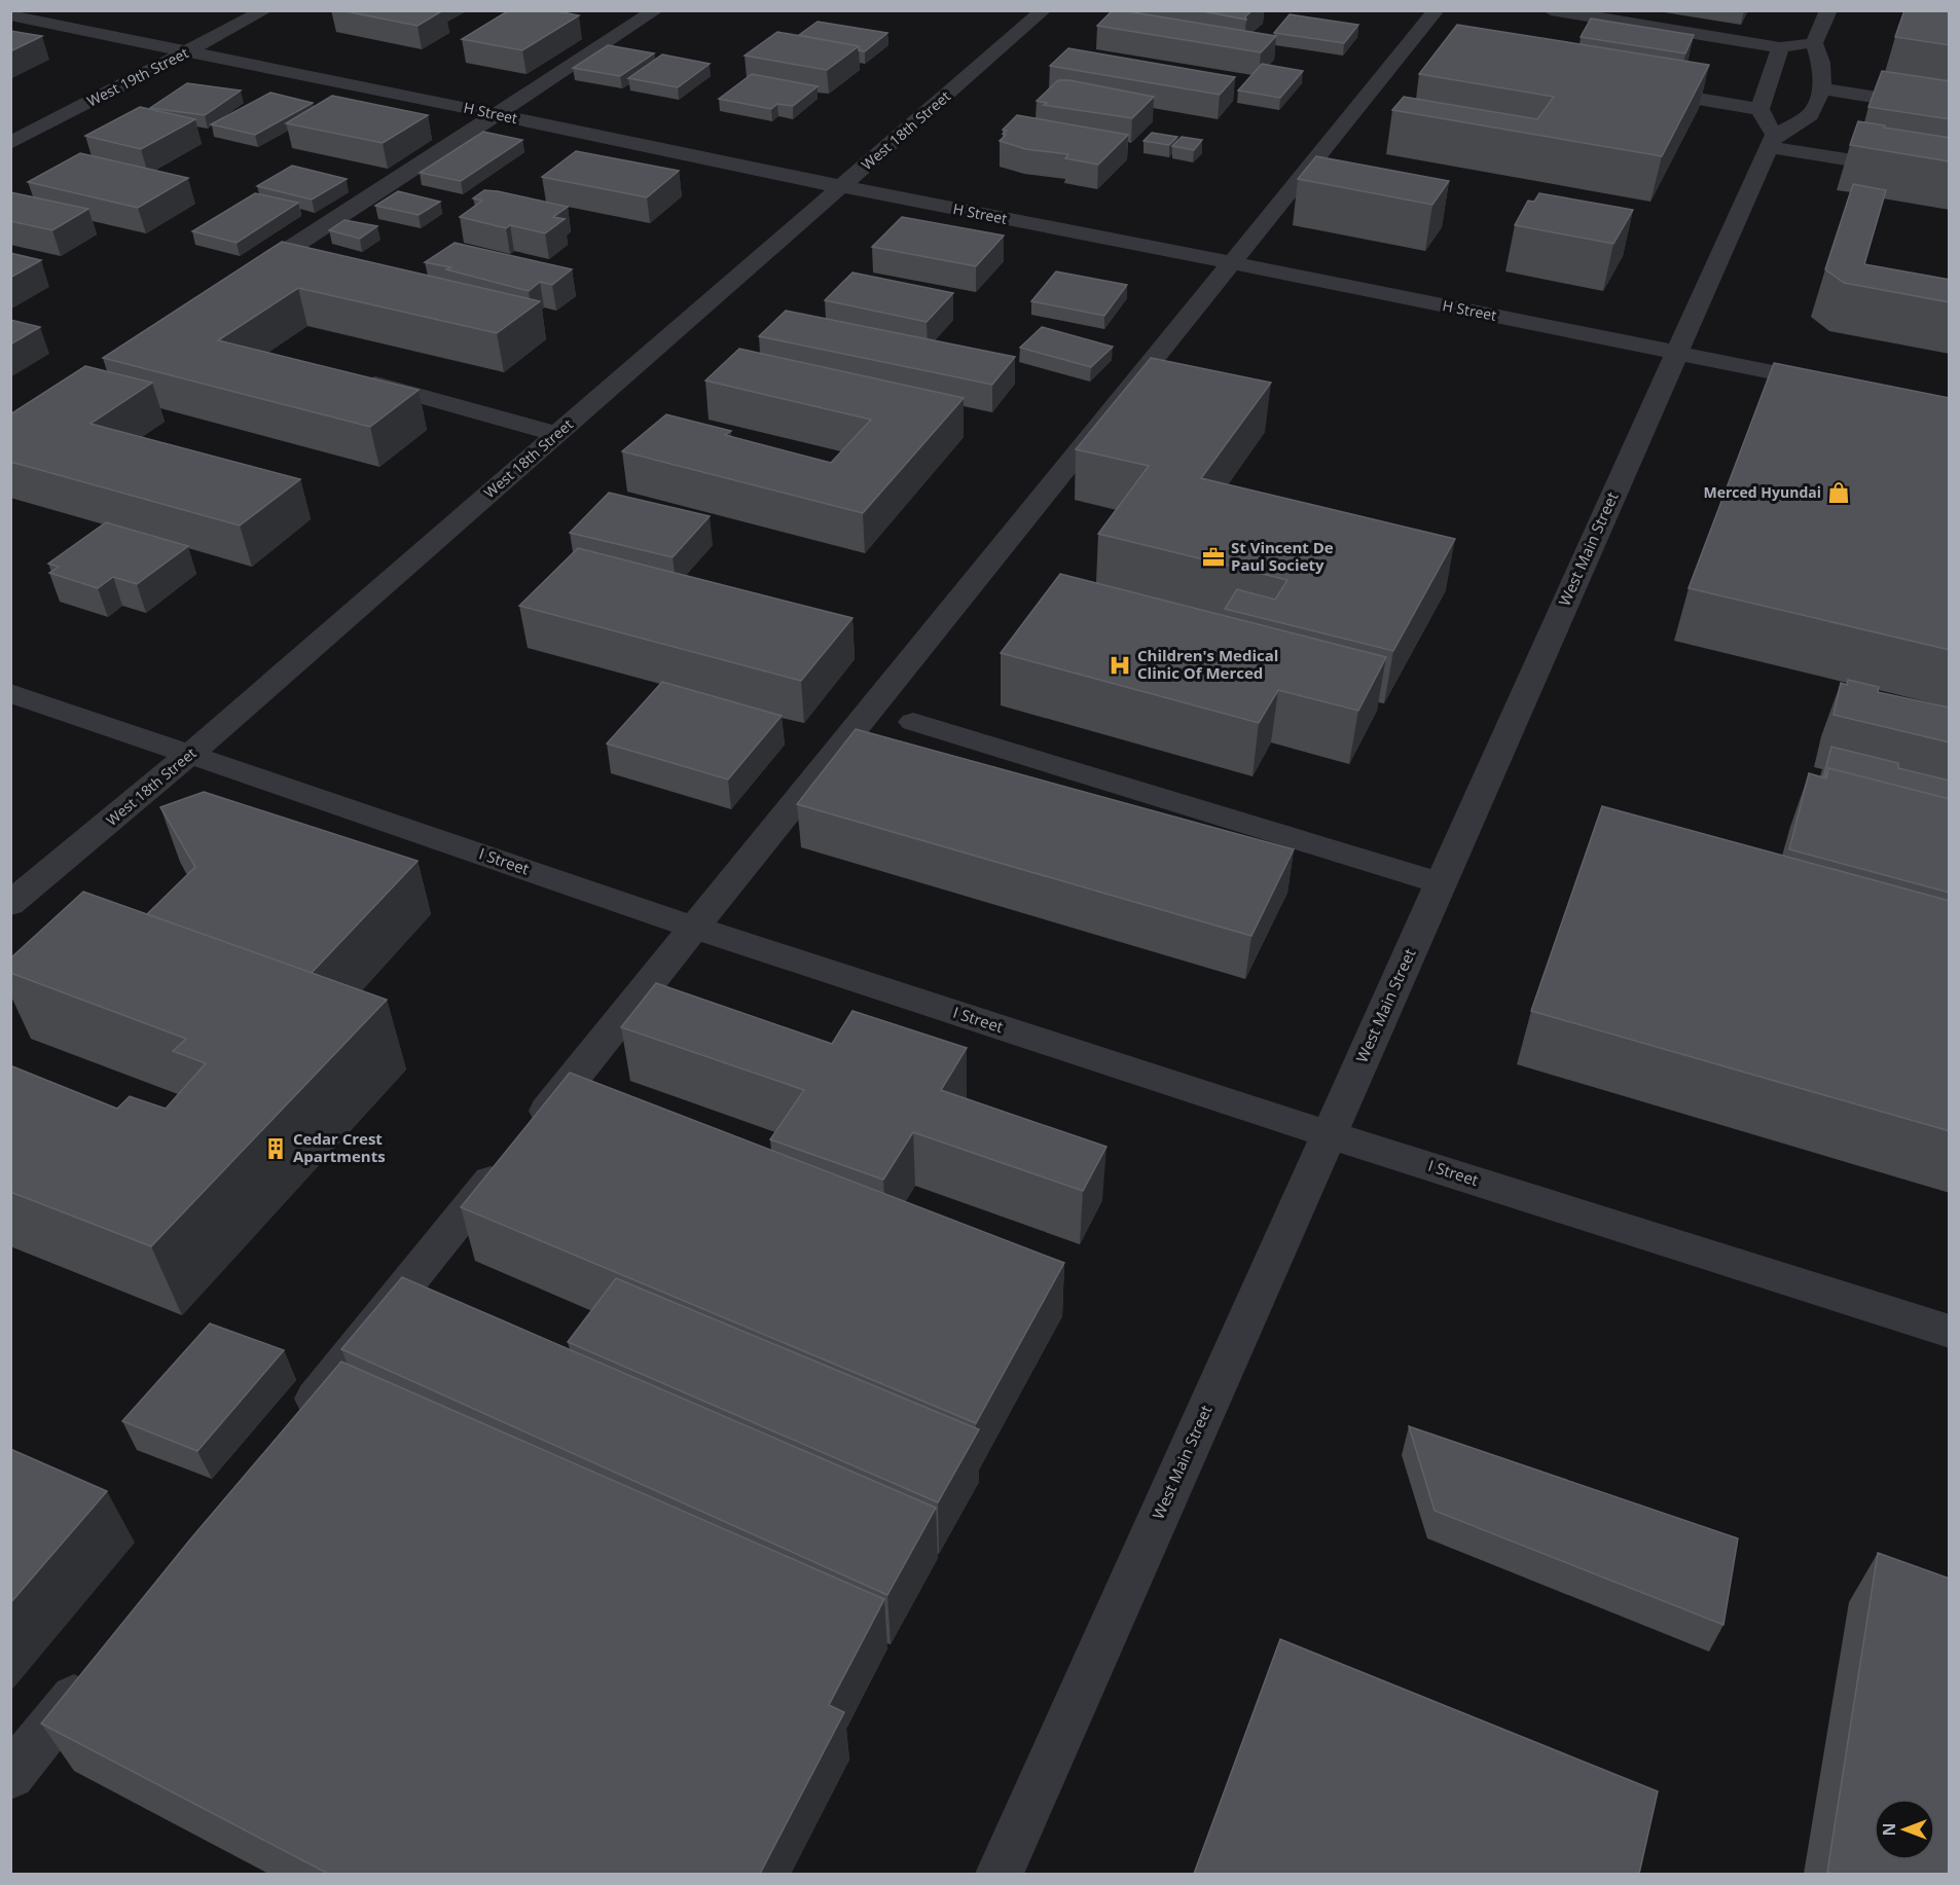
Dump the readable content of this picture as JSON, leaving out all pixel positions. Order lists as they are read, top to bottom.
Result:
{
  "streets": {
    "street": [
      "West 19th Street",
      "H Street",
      "West 18th Street",
      "West Main Street",
      "I Street"
    ]
  },
  "crossings": [
    ["West 19th Street", "H Street"],
    ["H Street", "West 18th Street"],
    ["H Street", "West Main Street"],
    ["West 18th Street", "I Street"],
    ["West Main Street", "I Street"]
  ],
  "places": {
    "shop": ["Merced Hyundai"],
    "office": ["St Vincent De Paul Society"],
    "hospital": ["Children's Medical Clinic Of Merced"],
    "building": ["Cedar Crest Apartments"]
  },
  "north": "left"
}
